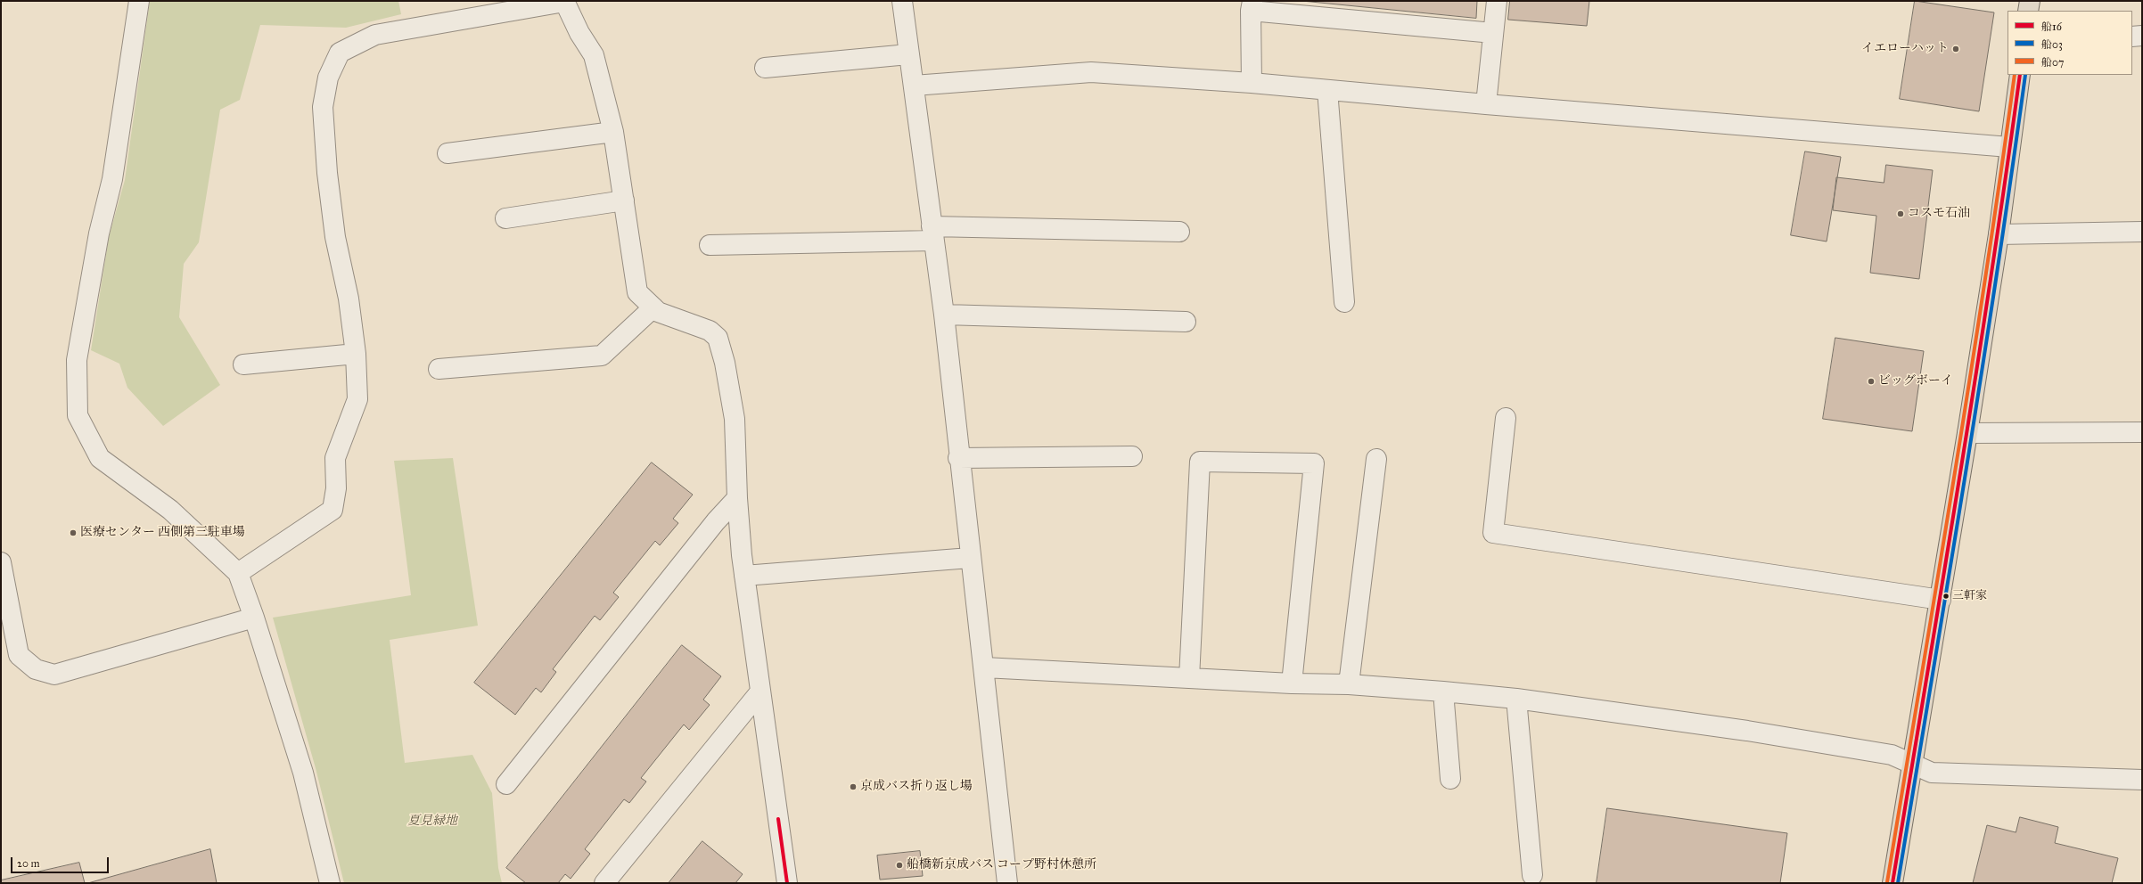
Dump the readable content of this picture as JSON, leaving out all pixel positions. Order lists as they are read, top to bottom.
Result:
{
  "parks": ["夏見緑地"],
  "places": [
    "イエローハット",
    "コスモ石油",
    "ビッグボーイ",
    "医療センター 西側第三駐車場",
    "三軒家",
    "京成バス折り返し場",
    "船橋新京成バス コープ野村休憩所"
  ],
  "lines": ["transit line 船16", "transit line 船03", "transit line 船07"],
  "legend": ["船16", "船03", "船07"],
  "scale_bar": "20 m"
}
